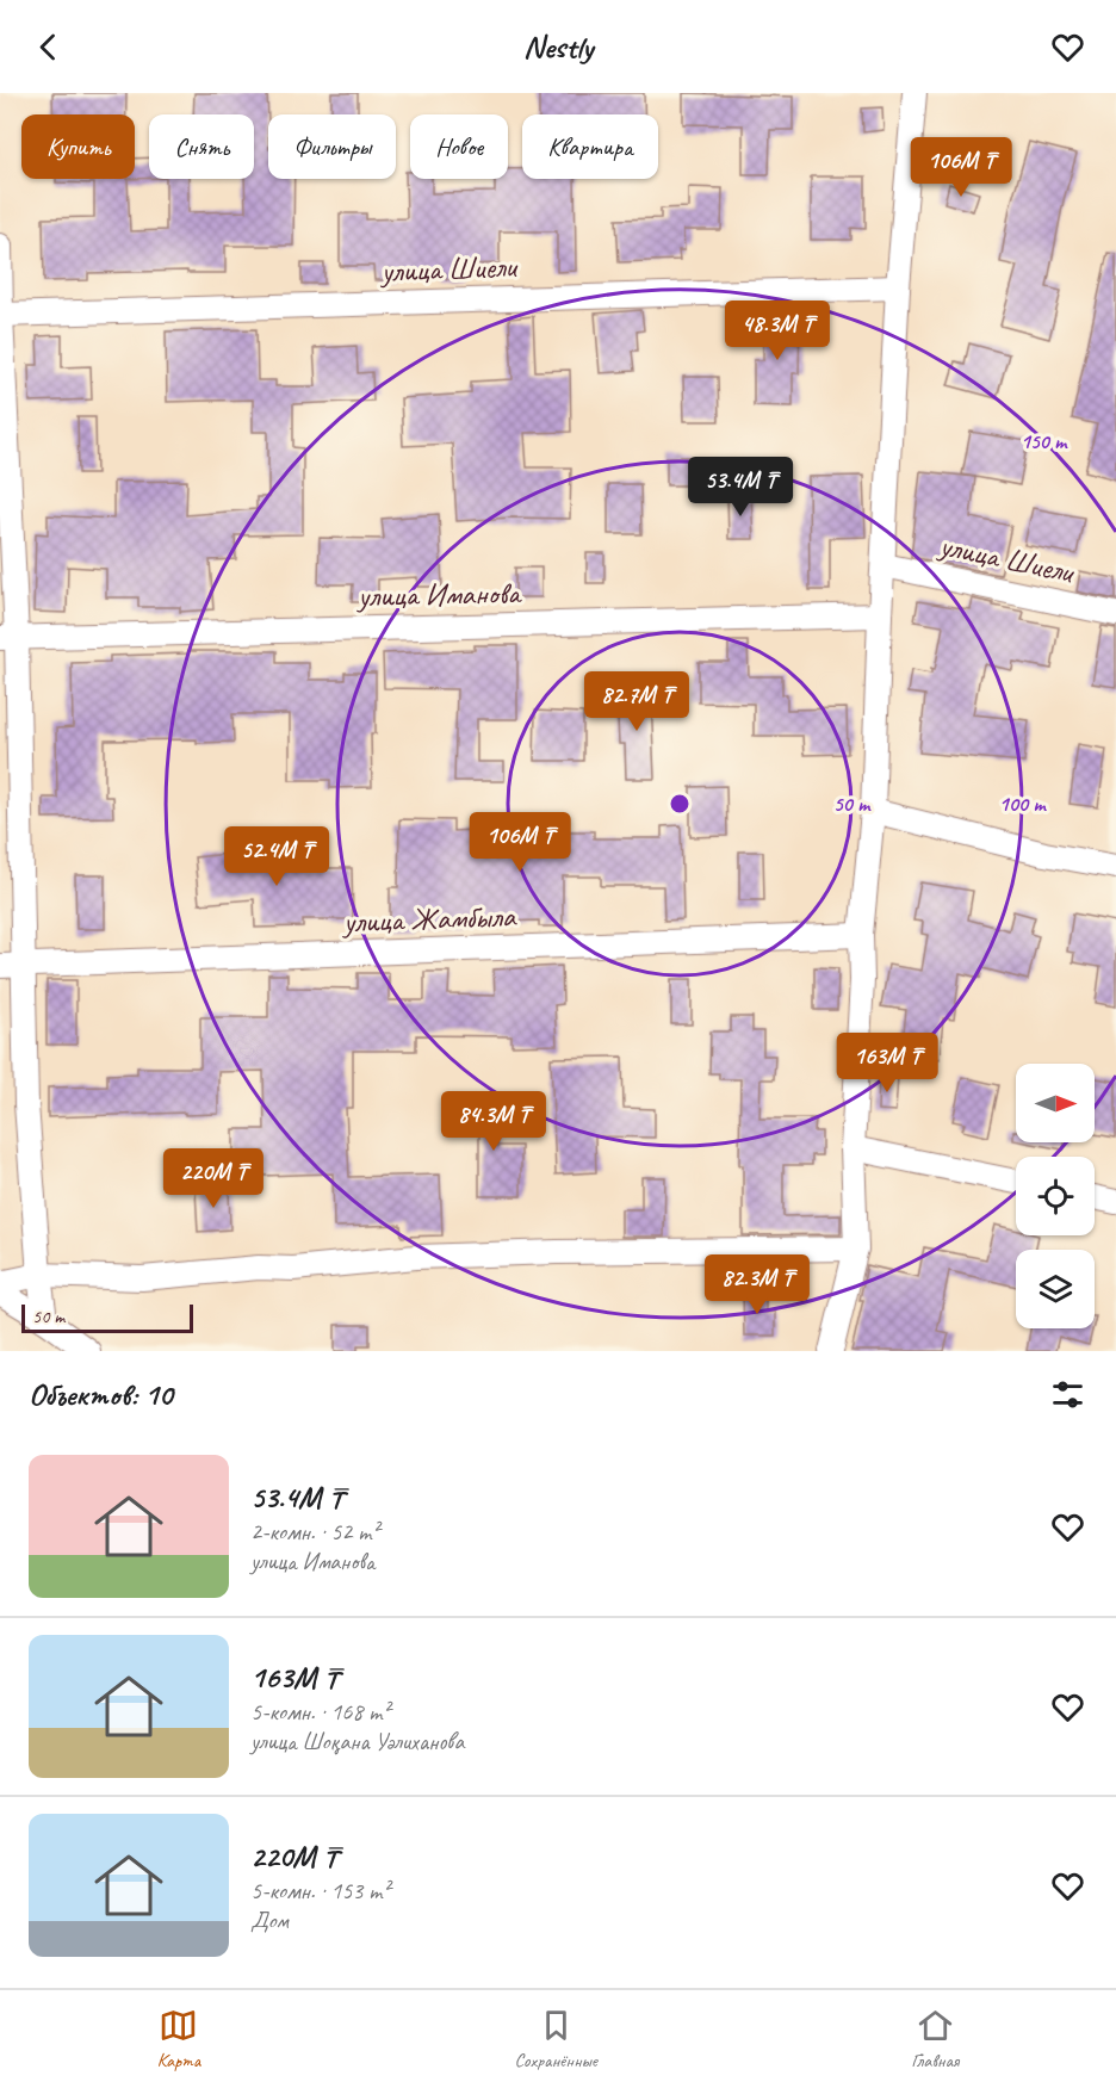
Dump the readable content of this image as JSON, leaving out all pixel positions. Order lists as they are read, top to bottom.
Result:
{
  "streets": {
    "street": ["улица Шиели", "улица Иманова", "улица Жамбыла"]
  },
  "scale_bar": "50 m",
  "north": "right",
  "page": {
    "header": "Nestly",
    "chip": [
      "Купить",
      "Снять",
      "Фильтры",
      "Новое",
      "Квартира"
    ],
    "price": [
      "106M ₸",
      "48.3M ₸",
      "53.4M ₸",
      "82.7M ₸",
      "106M ₸",
      "52.4M ₸",
      "163M ₸",
      "84.3M ₸",
      "220M ₸",
      "82.3M ₸"
    ],
    "scale": "50 m",
    "heading": "Объектов: 10",
    "list": [
      {
        "name": "53.4M ₸",
        "note": "2-комн. · 52 m² · улица Иманова"
      },
      {
        "name": "163M ₸",
        "note": "5-комн. · 168 m² · улица Шоқана Уәлиханова"
      },
      {
        "name": "220M ₸",
        "note": "5-комн. · 153 m² · Дом"
      }
    ],
    "tabs": ["Карта", "Сохранённые", "Главная"]
  },
  "rings": ["150 m", "50 m", "100 m"]
}
